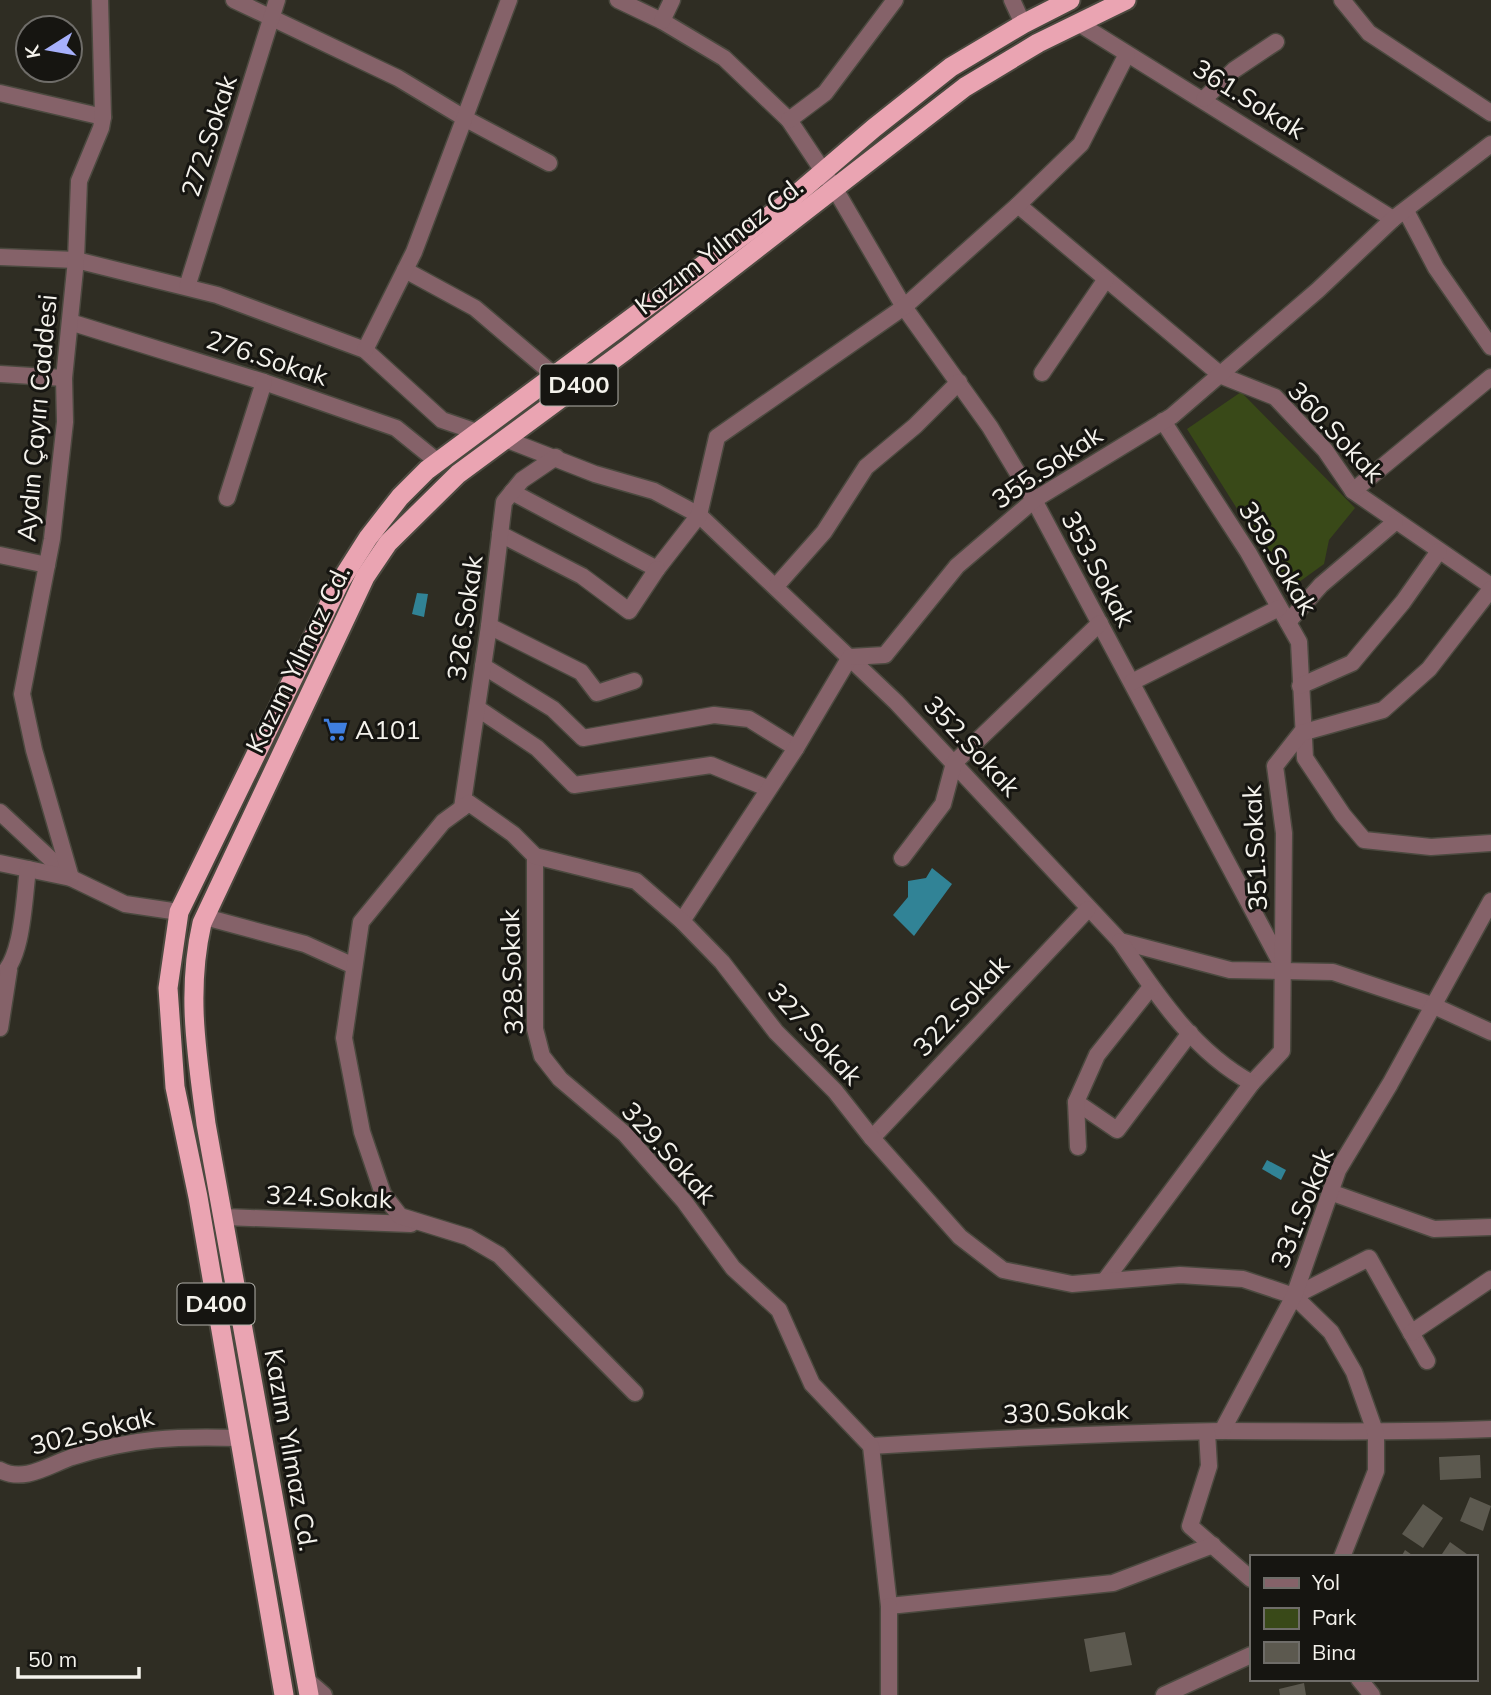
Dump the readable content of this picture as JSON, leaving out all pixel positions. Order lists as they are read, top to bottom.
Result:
{
  "streets": {
    "highway": ["Kazım Yılmaz Cd.", "D400"],
    "street": [
      "361.Sokak",
      "272.Sokak",
      "276.Sokak",
      "Aydın Çayırı Caddesi",
      "360.Sokak",
      "355.Sokak",
      "359.Sokak",
      "353.Sokak",
      "326.Sokak",
      "352.Sokak",
      "351.Sokak",
      "328.Sokak",
      "322.Sokak",
      "327.Sokak",
      "329.Sokak",
      "324.Sokak",
      "331.Sokak",
      "330.Sokak",
      "302.Sokak"
    ]
  },
  "crossings": [
    ["361.Sokak", "Kazım Yılmaz Cd."],
    ["361.Sokak", "355.Sokak"],
    ["Kazım Yılmaz Cd.", "276.Sokak"],
    ["Kazım Yılmaz Cd.", "353.Sokak"],
    ["Kazım Yılmaz Cd.", "352.Sokak"],
    ["Kazım Yılmaz Cd.", "324.Sokak"],
    ["Kazım Yılmaz Cd.", "302.Sokak"],
    ["276.Sokak", "Aydın Çayırı Caddesi"],
    ["360.Sokak", "355.Sokak"],
    ["355.Sokak", "359.Sokak"],
    ["355.Sokak", "353.Sokak"],
    ["355.Sokak", "352.Sokak"],
    ["359.Sokak", "351.Sokak"],
    ["353.Sokak", "352.Sokak"],
    ["353.Sokak", "351.Sokak"],
    ["326.Sokak", "327.Sokak"],
    ["352.Sokak", "351.Sokak"],
    ["352.Sokak", "322.Sokak"],
    ["352.Sokak", "331.Sokak"],
    ["351.Sokak", "327.Sokak"],
    ["328.Sokak", "327.Sokak"],
    ["328.Sokak", "329.Sokak"],
    ["322.Sokak", "327.Sokak"],
    ["327.Sokak", "331.Sokak"],
    ["327.Sokak", "330.Sokak"],
    ["329.Sokak", "330.Sokak"],
    ["331.Sokak", "330.Sokak"]
  ],
  "places": {
    "supermarket": ["A101"]
  },
  "legend": ["Yol", "Park", "Bina"],
  "scale_bar": "50 m",
  "north": "left"
}
